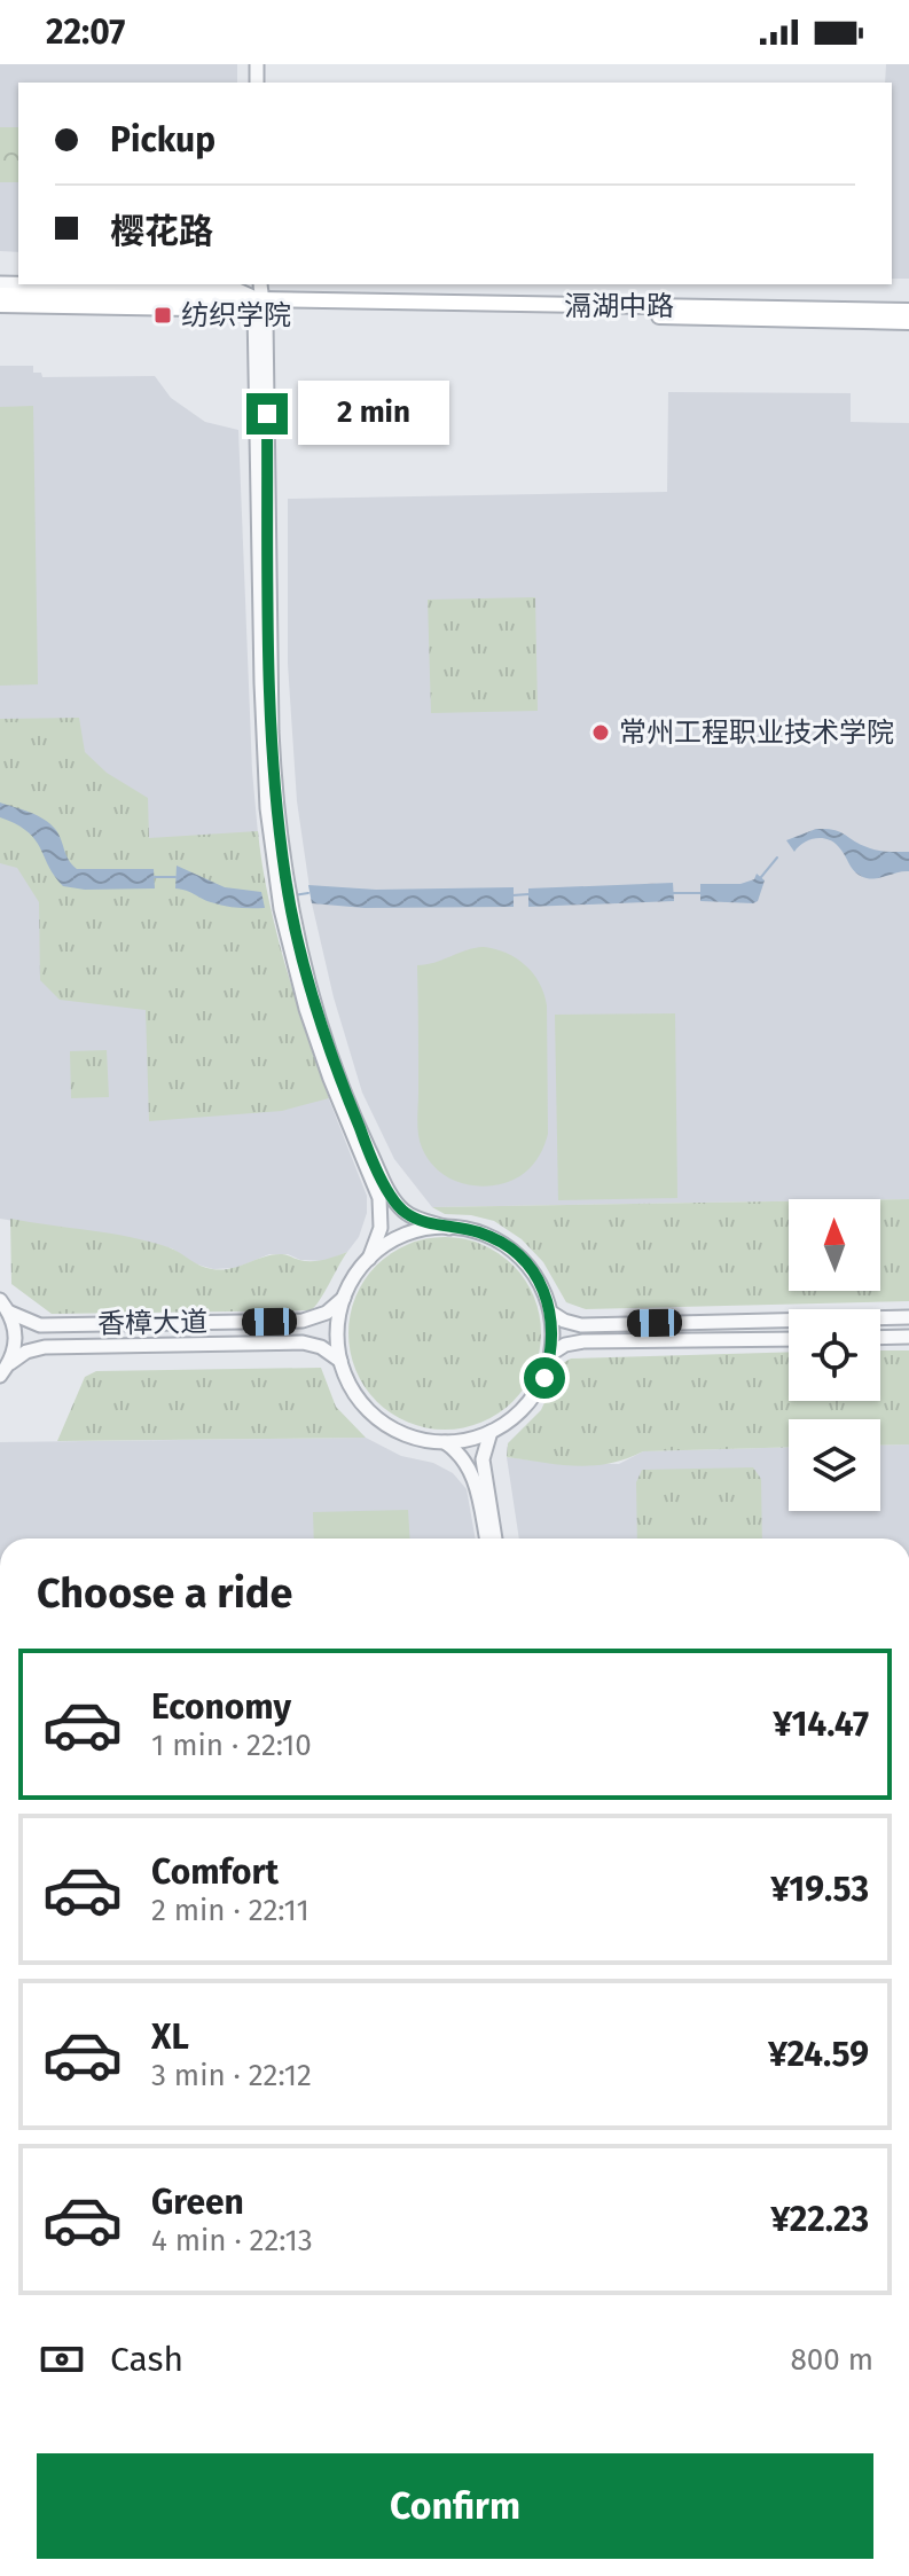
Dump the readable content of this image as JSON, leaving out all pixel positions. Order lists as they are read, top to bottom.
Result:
{
  "streets": {
    "main road": ["滆湖中路"],
    "street": ["香樟大道"]
  },
  "places": {
    "transit": ["纺织学院"],
    "other": ["常州工程职业技术学院"]
  },
  "north": "top",
  "page": {
    "status": "22:07",
    "banner": ["Pickup", "樱花路"],
    "bubble": "2 min",
    "heading": "Choose a ride",
    "list": [
      {
        "name": "Economy",
        "note": "1 min · 22:10",
        "value": "¥14.47"
      },
      {
        "name": "Comfort",
        "note": "2 min · 22:11",
        "value": "¥19.53"
      },
      {
        "name": "XL",
        "note": "3 min · 22:12",
        "value": "¥24.59"
      },
      {
        "name": "Green",
        "note": "4 min · 22:13",
        "value": "¥22.23"
      }
    ],
    "pay": ["Cash", "800 m"],
    "buttons": "Confirm"
  }
}
